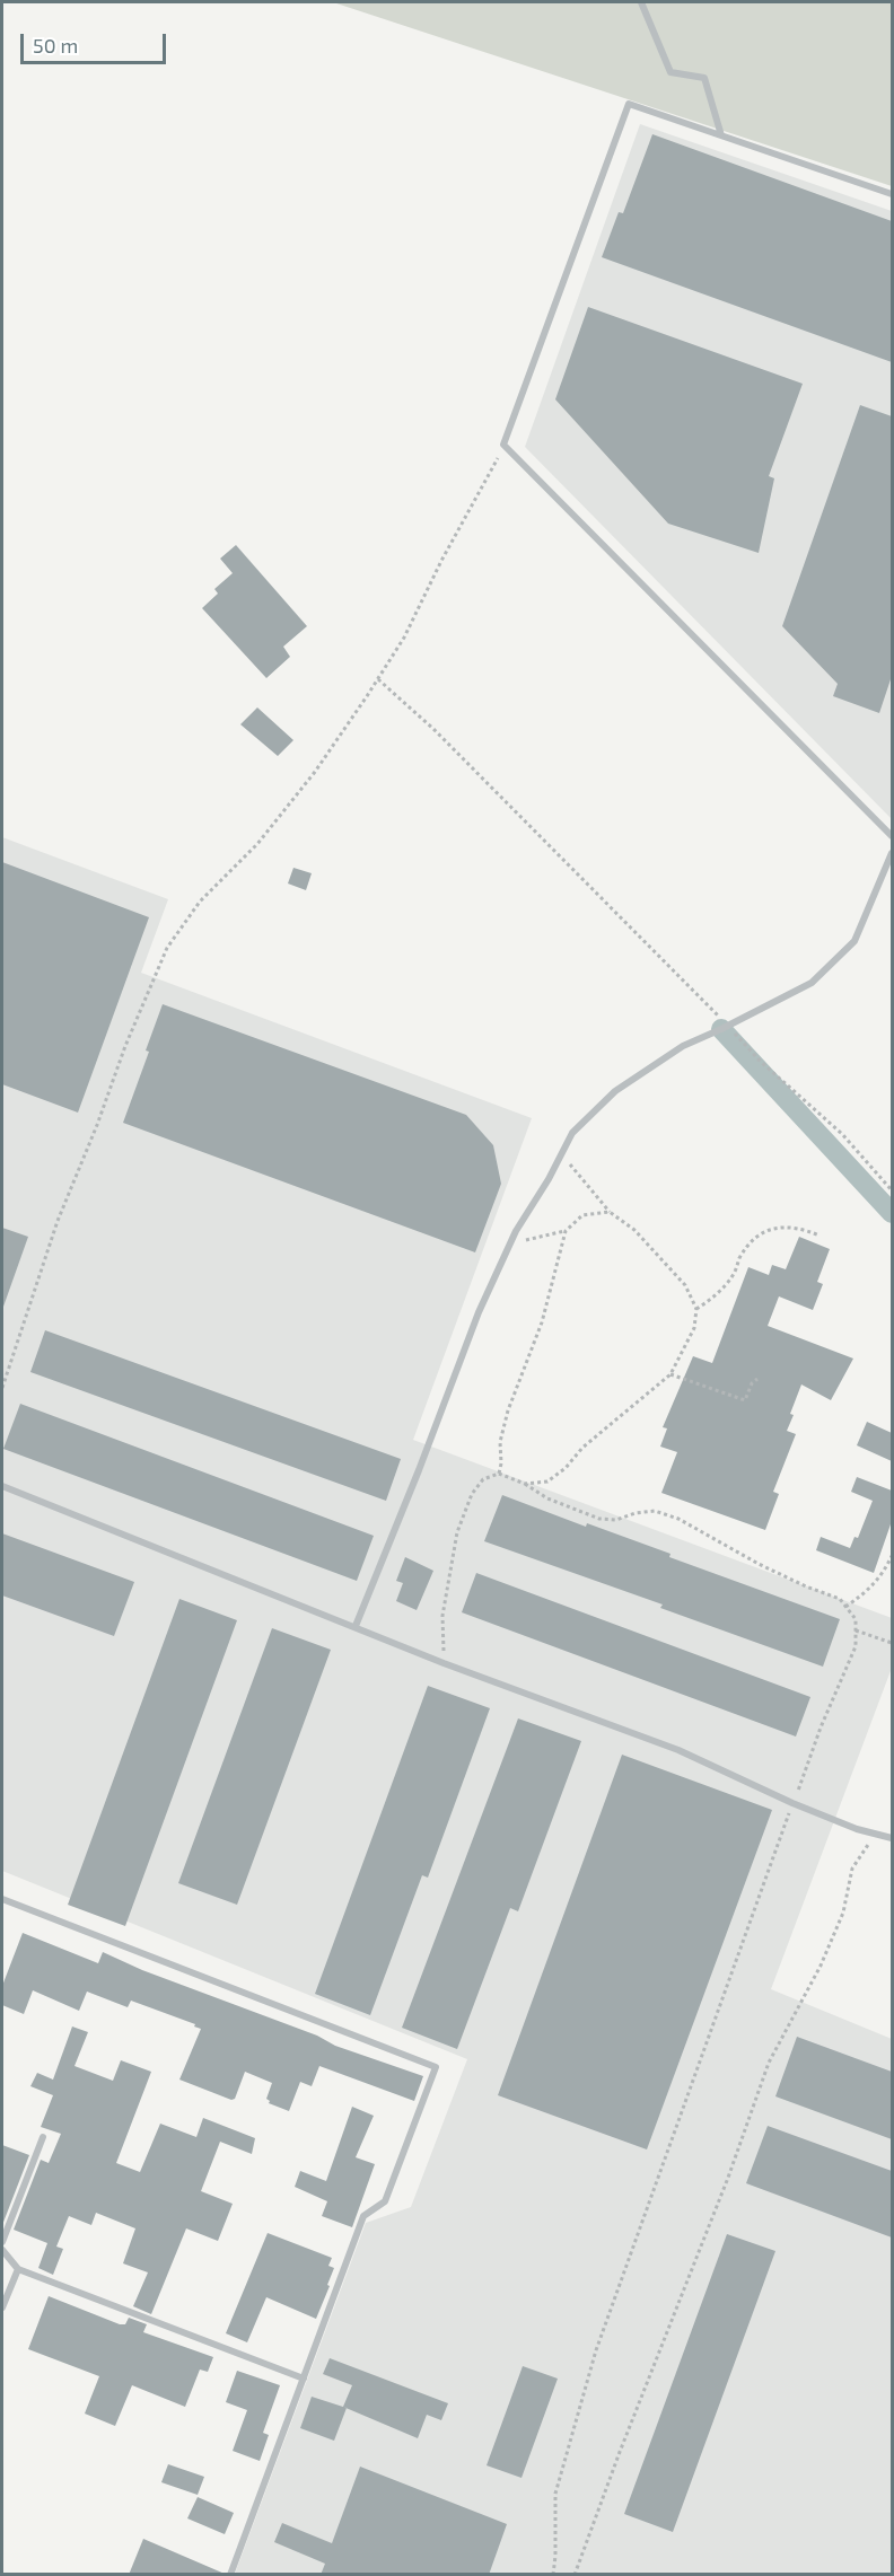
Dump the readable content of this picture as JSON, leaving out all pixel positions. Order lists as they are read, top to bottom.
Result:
{
  "scale_bar": "50 m"
}
